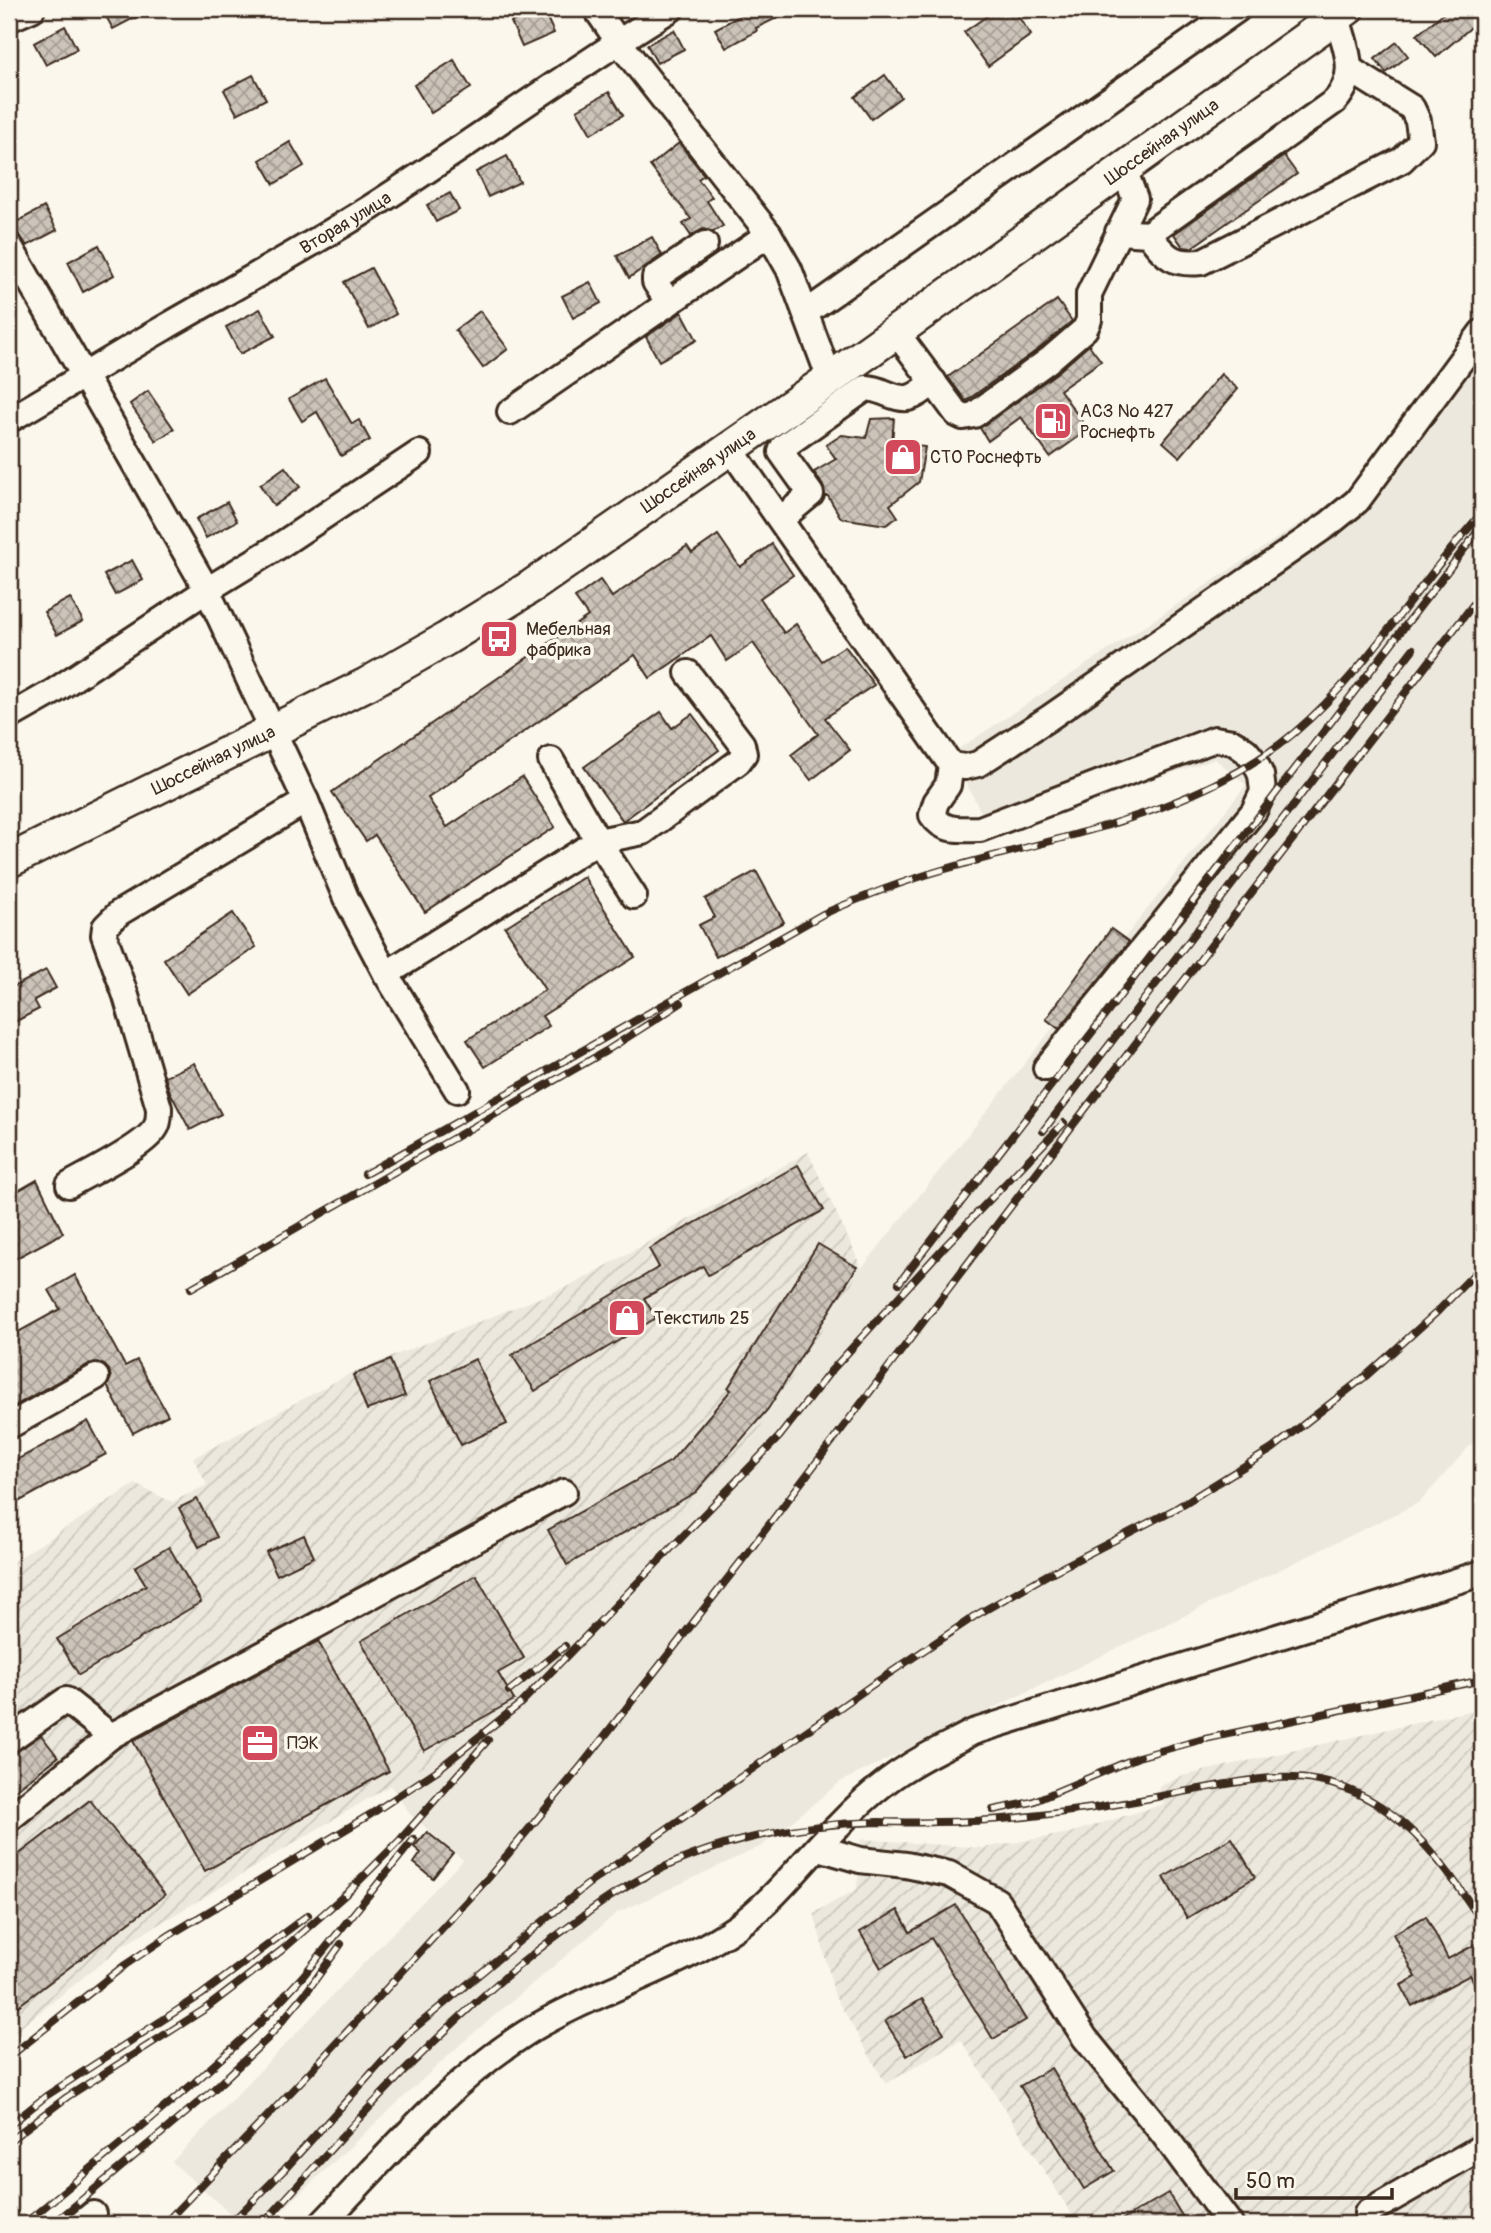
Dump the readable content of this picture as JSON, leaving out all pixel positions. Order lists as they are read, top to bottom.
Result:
{
  "streets": {
    "main road": ["Шоссейная улица"],
    "street": ["Вторая улица"]
  },
  "places": {
    "fuel station": ["АСЗ № 427 Роснефть"],
    "shop": ["СТО Роснефть", "Текстиль 25"],
    "bus stop": ["Мебельная фабрика"],
    "office": ["ПЭК"]
  },
  "scale_bar": "50 m"
}
